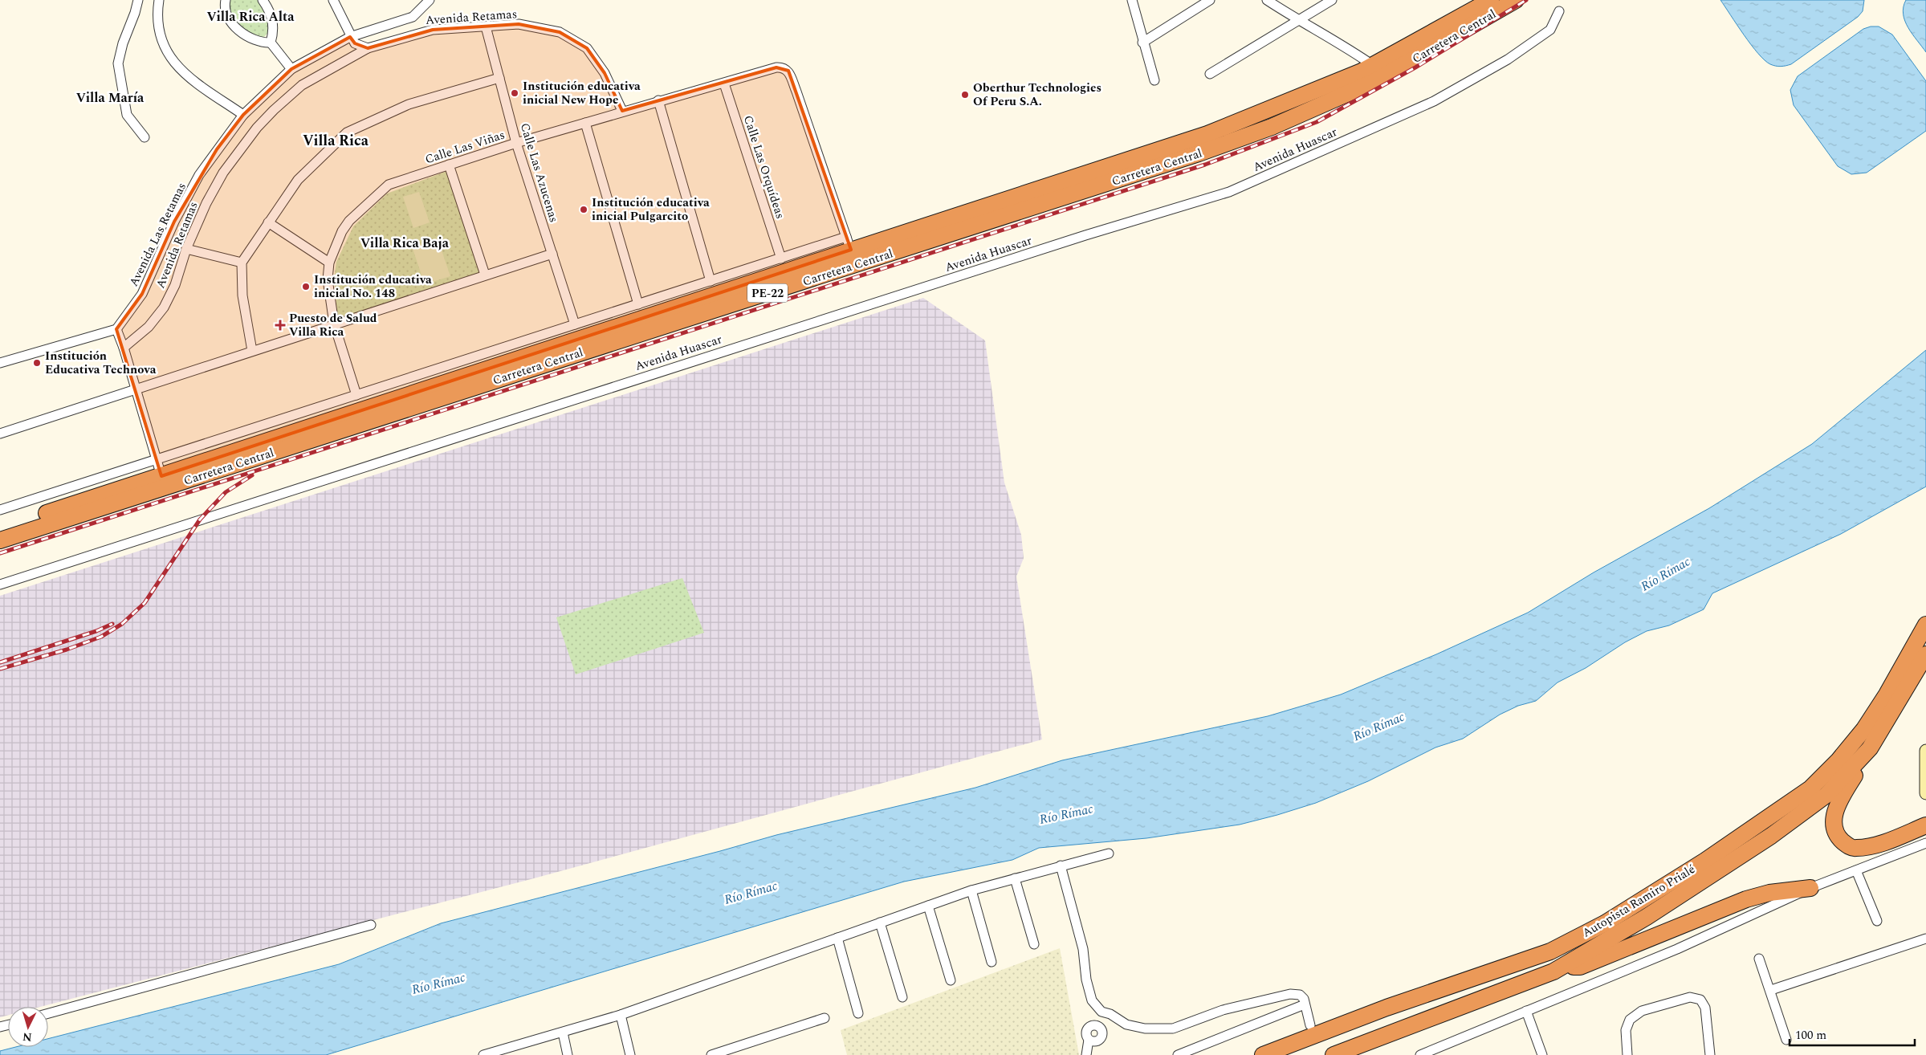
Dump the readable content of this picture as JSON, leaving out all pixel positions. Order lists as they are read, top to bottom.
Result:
{
  "streets": {
    "highway": ["Carretera Central", "PE-22", "Autopista Ramiro Prialé"],
    "street": [
      "Avenida Retamas",
      "Calle Las Viñas",
      "Avenida Huascar",
      "Calle Las Orquídeas",
      "Calle Las Azucenas",
      "Avenida Las Retamas"
    ]
  },
  "crossings": [
    ["Avenida Retamas", "Calle Las Viñas"],
    ["Avenida Retamas", "Calle Las Azucenas"],
    ["Carretera Central", "Calle Las Viñas"],
    ["Carretera Central", "Calle Las Orquídeas"],
    ["Calle Las Viñas", "Calle Las Orquídeas"],
    ["Calle Las Viñas", "Calle Las Azucenas"]
  ],
  "districts": [
    "Villa Rica Alta",
    "Villa María",
    "Villa Rica",
    "Villa Rica Baja"
  ],
  "water": ["Río Rímac"],
  "places": {
    "other": [
      "Institución educativa inicial New Hope",
      "Oberthur Technologies Of Peru S.A.",
      "Institución educativa inicial Pulgarcito",
      "Institución educativa inicial No. 148",
      "Institución Educativa Technova"
    ],
    "health": ["Puesto de Salud Villa Rica"]
  },
  "scale_bar": "100 m",
  "north": "bottom"
}
